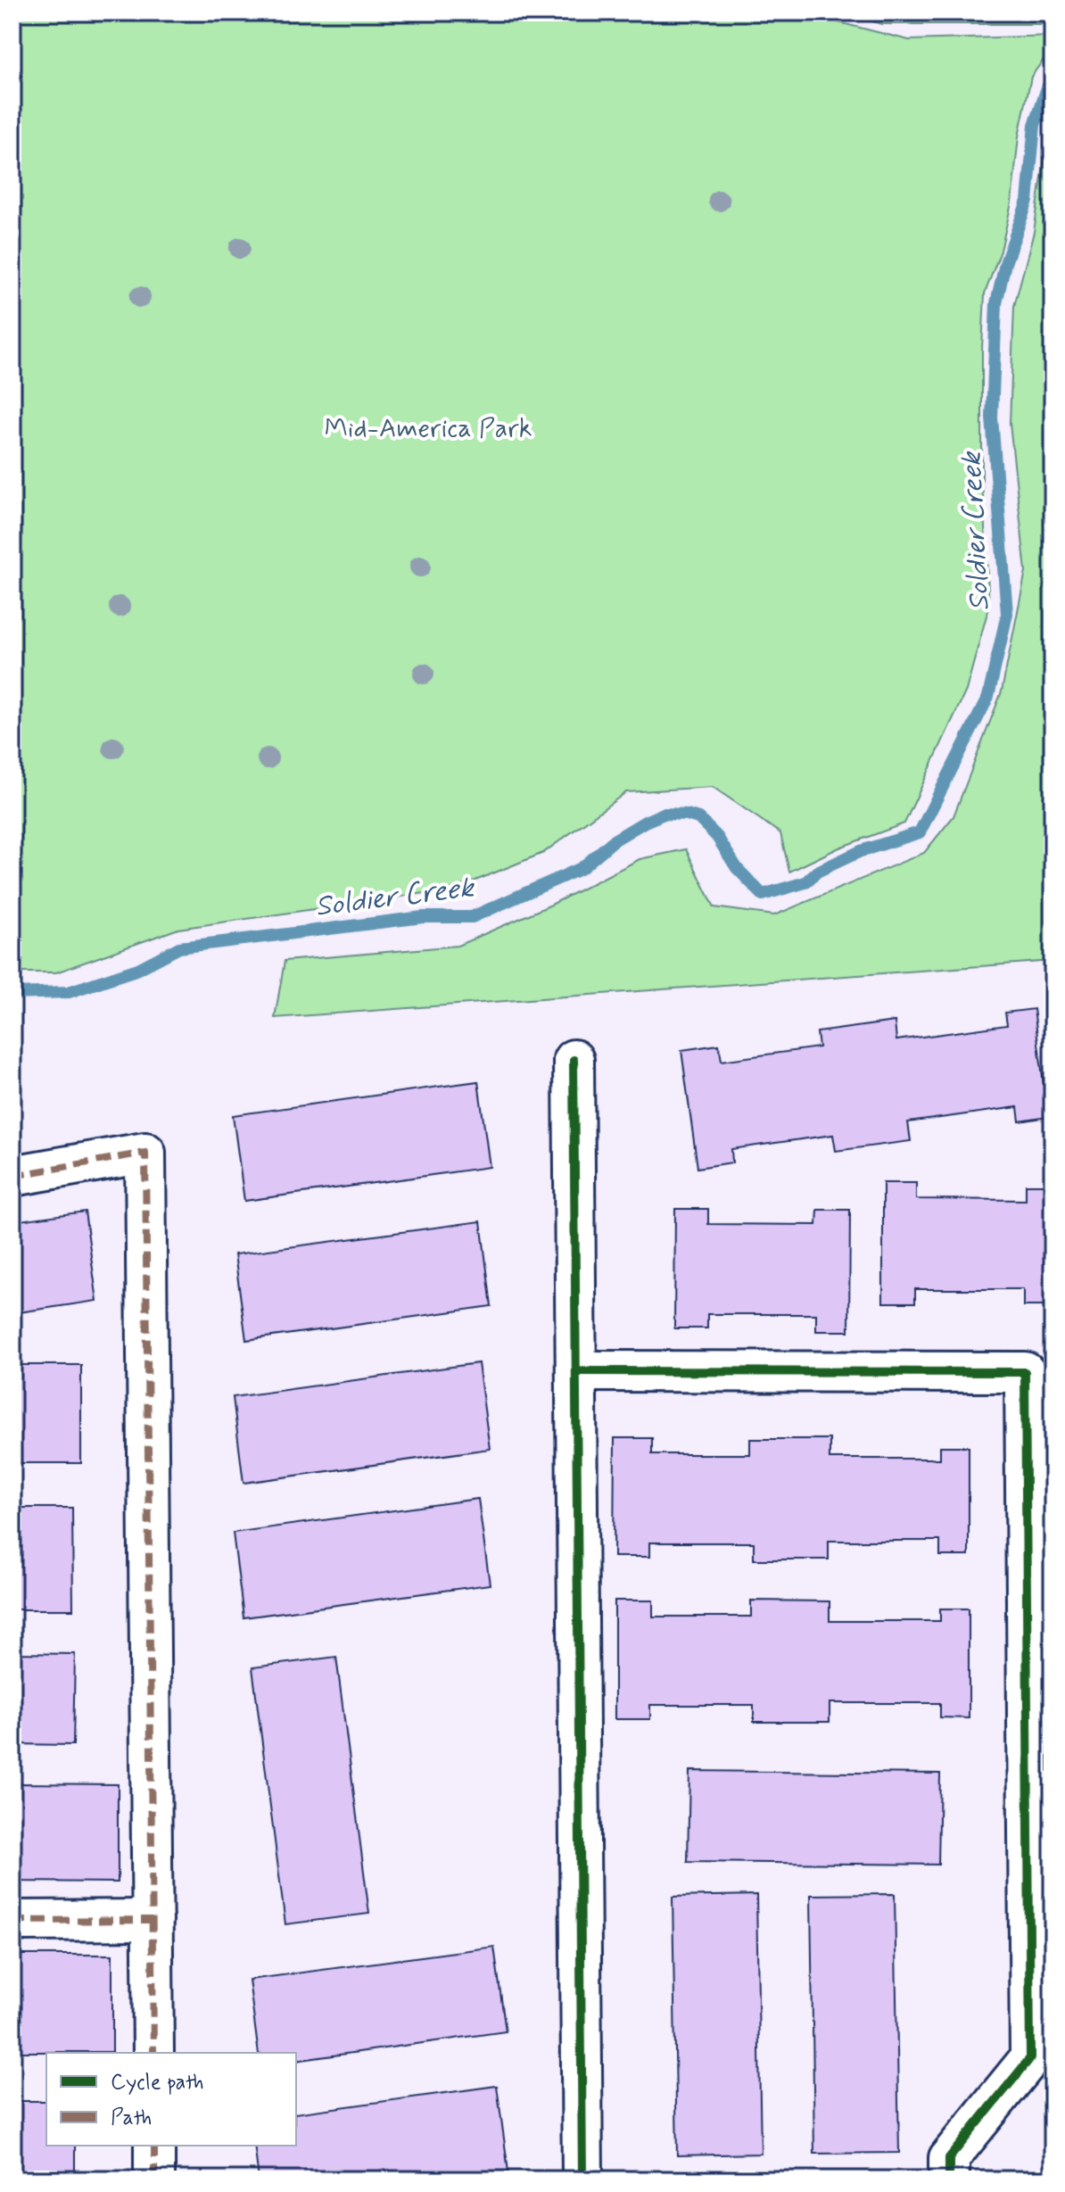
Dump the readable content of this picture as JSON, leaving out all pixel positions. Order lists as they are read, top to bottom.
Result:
{
  "water": ["Soldier Creek"],
  "parks": ["Mid-America Park"],
  "legend": ["Cycle path", "Path"]
}
